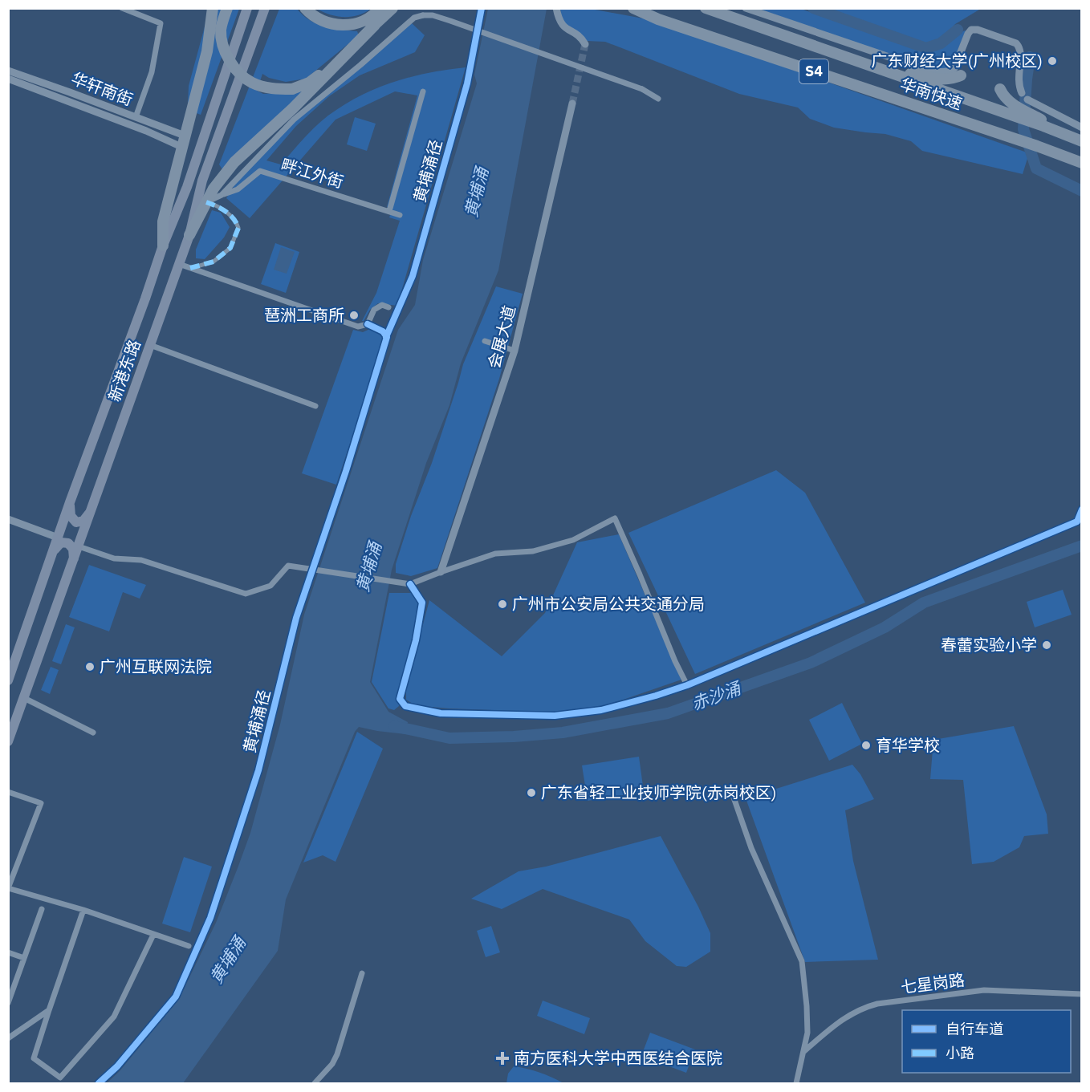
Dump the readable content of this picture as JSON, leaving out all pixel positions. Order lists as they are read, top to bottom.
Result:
{
  "streets": {
    "highway": ["S4", "华南快速"],
    "main road": ["新港东路"],
    "street": [
      "华轩南街",
      "畔江外街",
      "会展大道",
      "七星岗路"
    ],
    "cycle path": ["黄埔涌径"]
  },
  "water": ["黄埔涌", "赤沙涌"],
  "places": {
    "other": [
      "广东财经大学(广州校区)",
      "琶洲工商所",
      "广州市公安局公共交通分局",
      "春蕾实验小学",
      "广州互联网法院",
      "育华学校",
      "广东省轻工业技师学院(赤岗校区)"
    ],
    "health": ["南方医科大学中西医结合医院"]
  },
  "legend": ["自行车道", "小路"]
}
